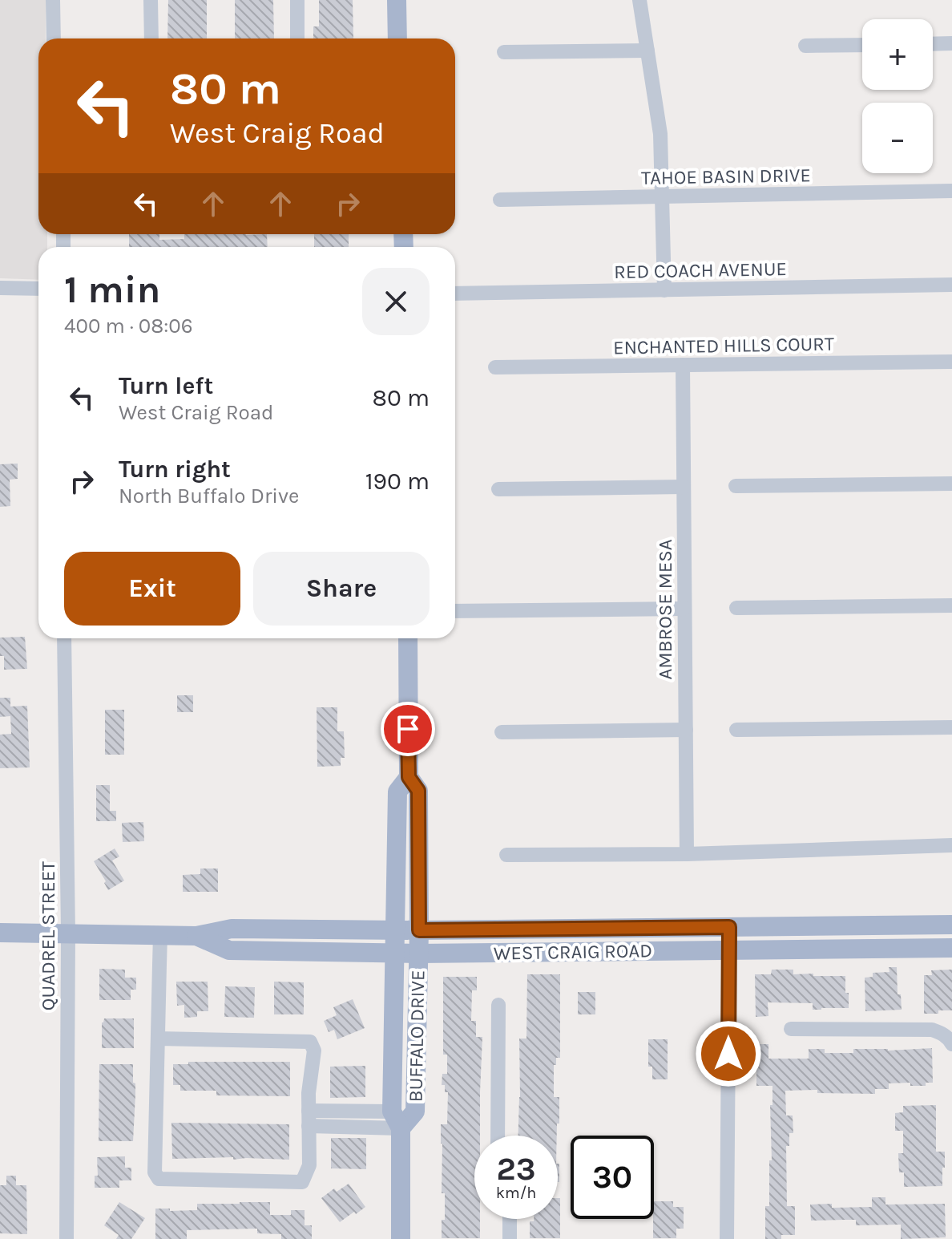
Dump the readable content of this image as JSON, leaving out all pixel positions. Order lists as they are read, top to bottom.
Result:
{
  "streets": {
    "main road": ["WEST CRAIG ROAD", "BUFFALO DRIVE"],
    "street": [
      "TAHOE BASIN DRIVE",
      "RED COACH AVENUE",
      "ENCHANTED HILLS COURT",
      "AMBROSE MESA",
      "QUADREL STREET"
    ]
  },
  "crossings": [
    ["ENCHANTED HILLS COURT", "AMBROSE MESA"],
    ["QUADREL STREET", "WEST CRAIG ROAD"],
    ["WEST CRAIG ROAD", "BUFFALO DRIVE"]
  ],
  "page": {
    "map_buttons": ["+", "−"],
    "turn": ["80 m", "West Craig Road"],
    "heading": ["1 min", "400 m · 08:06"],
    "list": [
      {
        "name": "Turn left",
        "note": "West Craig Road",
        "value": "80 m"
      },
      {
        "name": "Turn right",
        "note": "North Buffalo Drive",
        "value": "190 m"
      }
    ],
    "buttons": ["Exit", "Share"],
    "speed": "23 km/h",
    "limit": "30"
  }
}
